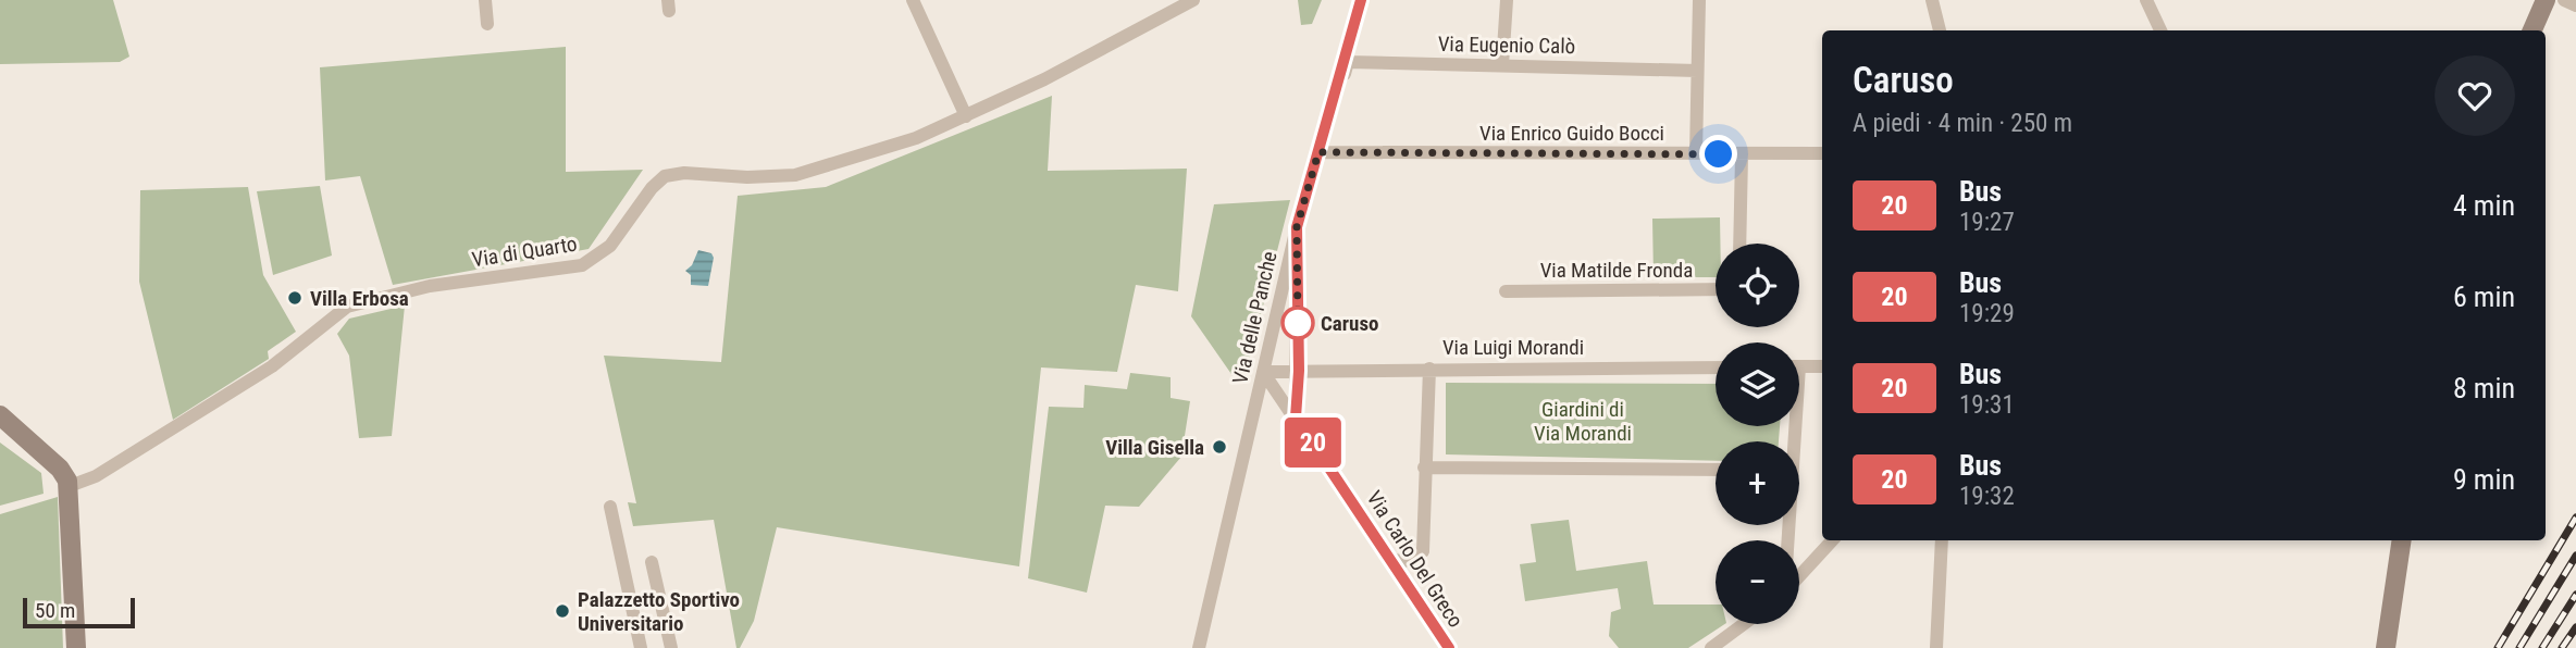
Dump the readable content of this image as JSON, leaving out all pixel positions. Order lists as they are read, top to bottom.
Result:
{
  "streets": {
    "street": [
      "Via Eugenio Calò",
      "Via Enrico Guido Bocci",
      "Via di Quarto",
      "Via Matilde Fronda",
      "Via delle Panche",
      "Via Luigi Morandi",
      "Via Carlo Del Greco"
    ]
  },
  "crossings": [
    ["Via Eugenio Calò", "Via delle Panche"],
    ["Via Enrico Guido Bocci", "Via delle Panche"],
    ["Via delle Panche", "Via Luigi Morandi"],
    ["Via delle Panche", "Via Carlo Del Greco"],
    ["Via Luigi Morandi", "Via Carlo Del Greco"]
  ],
  "parks": ["Giardini di Via Morandi"],
  "places": [
    "Villa Erbosa",
    "Caruso",
    "Villa Gisella",
    "Palazzetto Sportivo Universitario"
  ],
  "lines": ["bus line 20"],
  "scale_bar": "50 m",
  "page": {
    "on_map": "20",
    "heading": ["Caruso", "A piedi · 4 min · 250 m"],
    "list": [
      {
        "mark": "20",
        "name": "Bus",
        "note": "19:27",
        "value": "4 min"
      },
      {
        "mark": "20",
        "name": "Bus",
        "note": "19:29",
        "value": "6 min"
      },
      {
        "mark": "20",
        "name": "Bus",
        "note": "19:31",
        "value": "8 min"
      },
      {
        "mark": "20",
        "name": "Bus",
        "note": "19:32",
        "value": "9 min"
      }
    ],
    "map_buttons": ["+", "−"],
    "scale": "50 m"
  }
}
